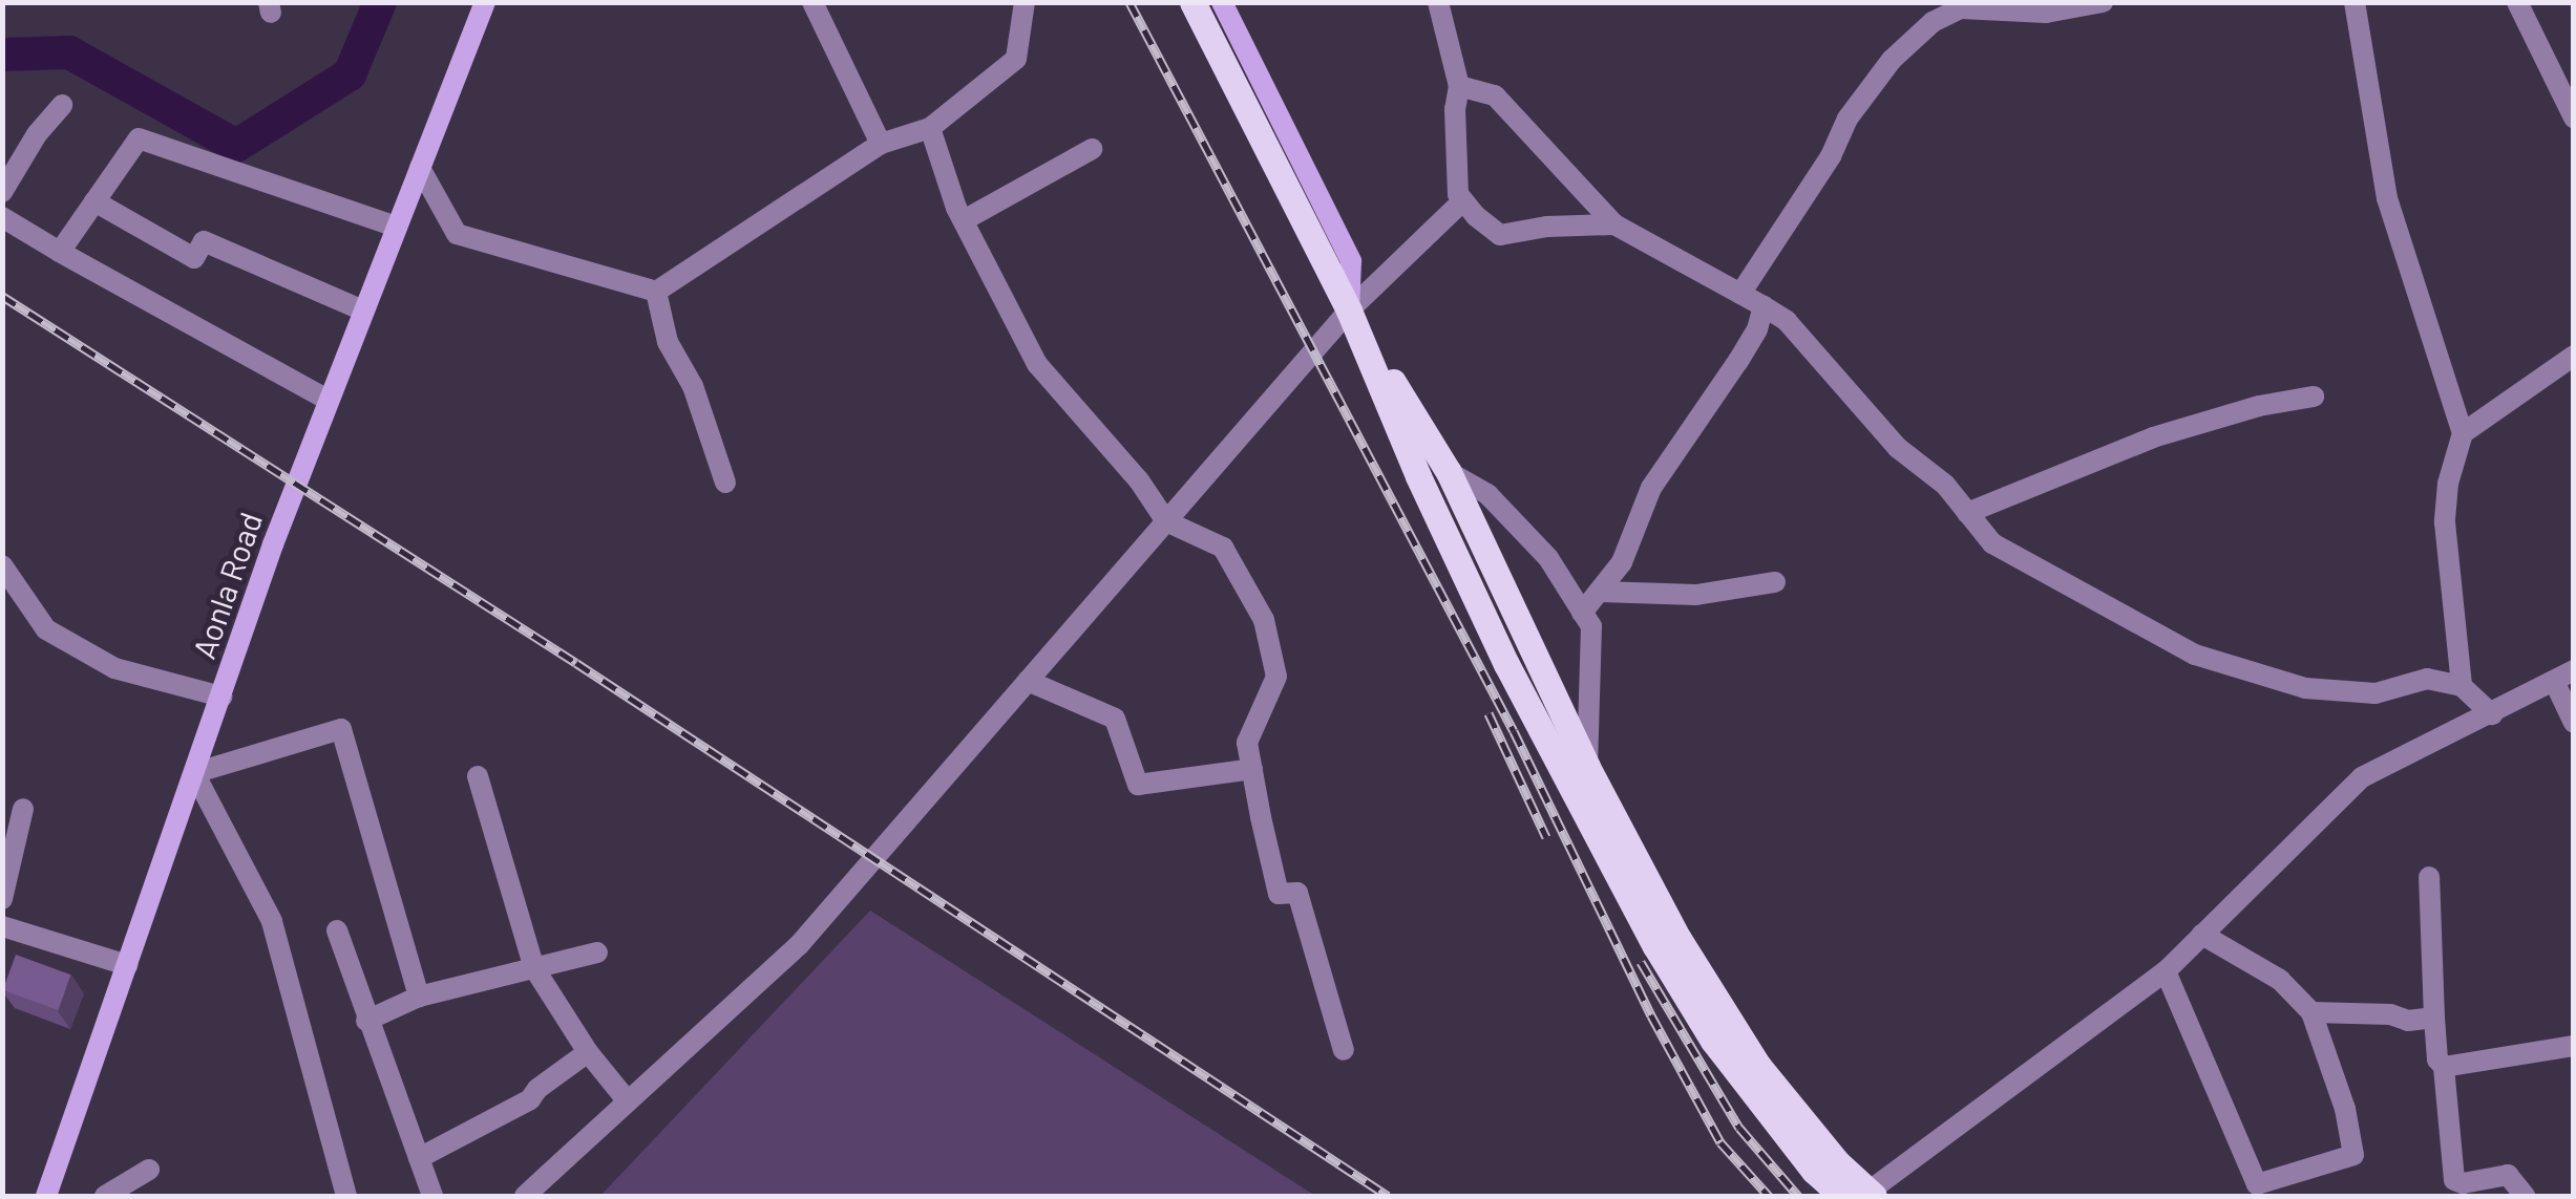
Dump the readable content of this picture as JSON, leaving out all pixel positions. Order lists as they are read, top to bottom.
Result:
{
  "streets": {
    "street": ["Aonla Road"]
  }
}
